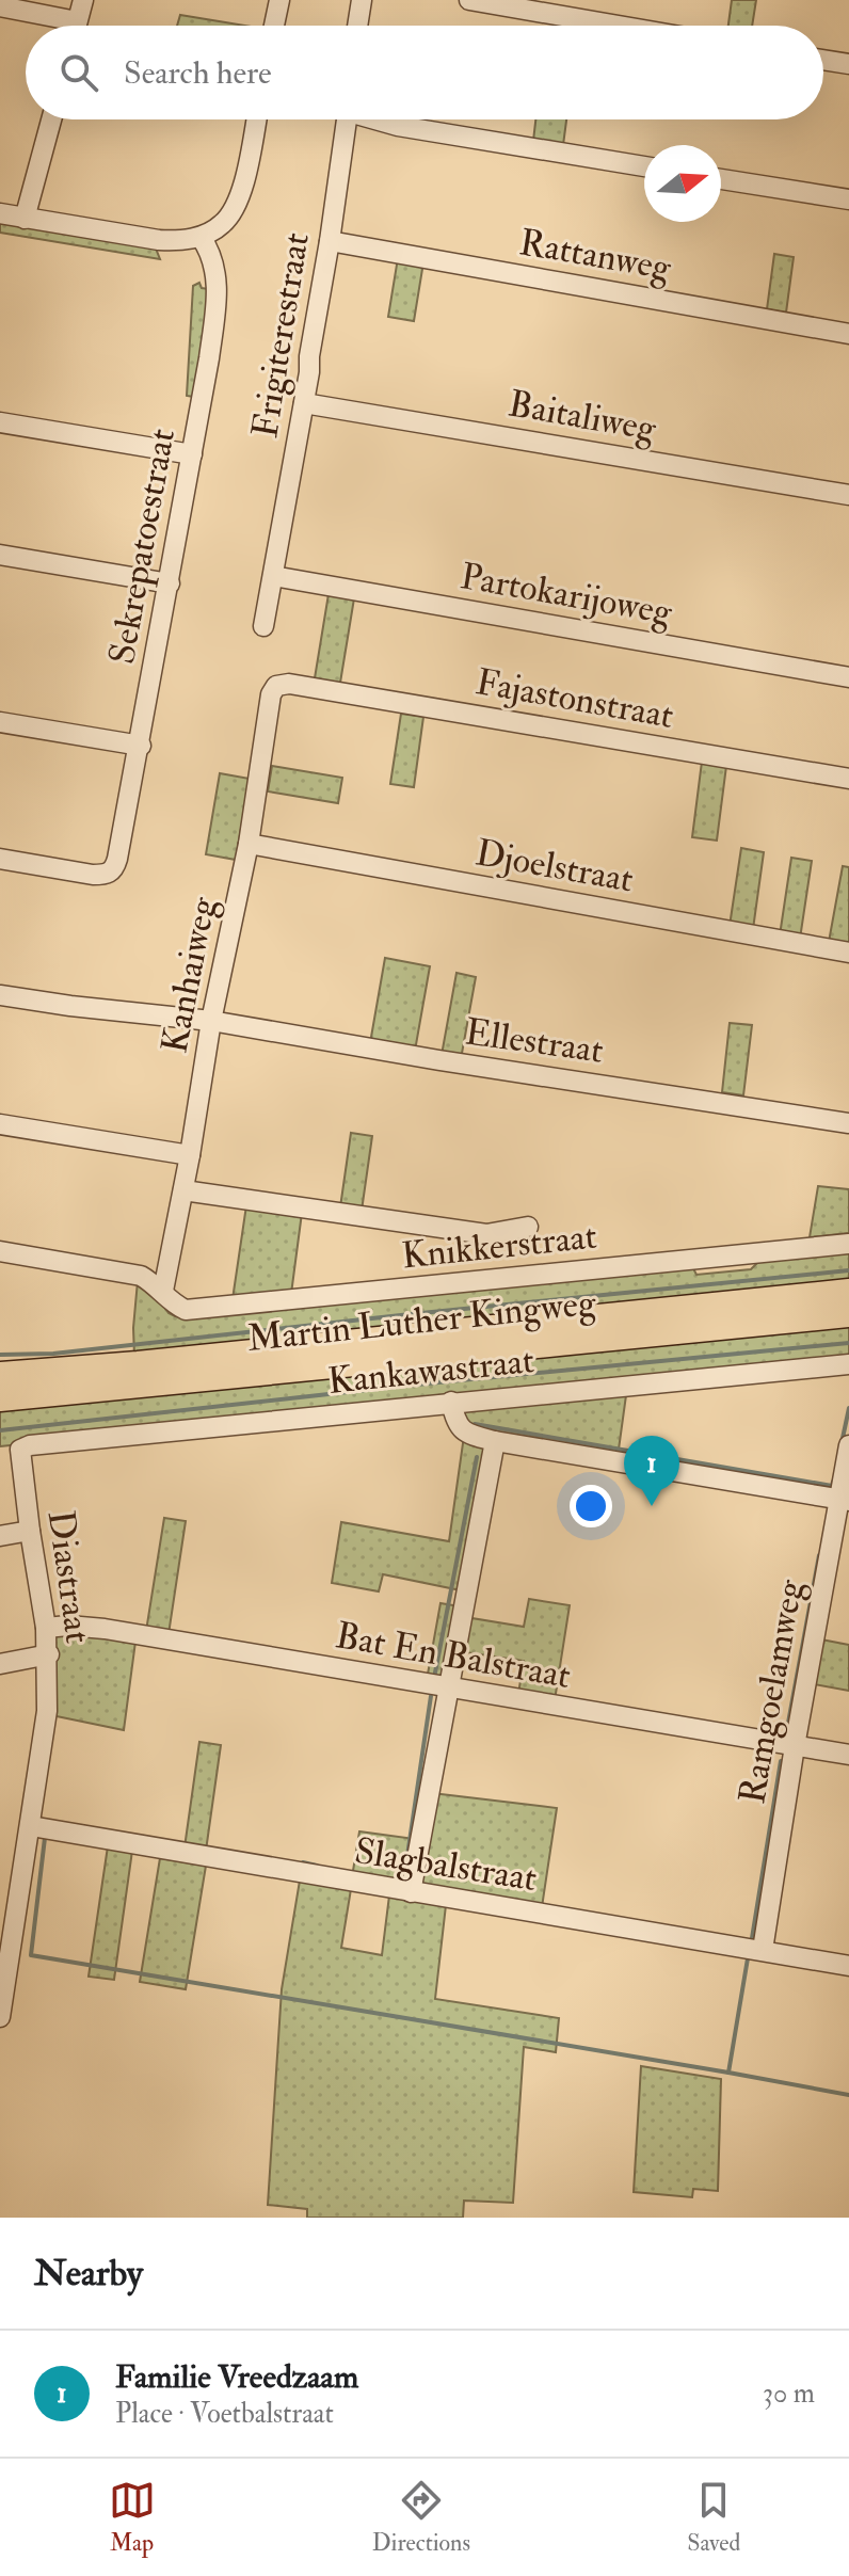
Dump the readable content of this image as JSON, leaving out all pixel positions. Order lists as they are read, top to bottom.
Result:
{
  "streets": {
    "main road": ["Martin Luther Kingweg"],
    "street": [
      "Rattanweg",
      "Frigiterestraat",
      "Baitaliweg",
      "Sekrepatoestraat",
      "Partokarijoweg",
      "Fajastonstraat",
      "Djoelstraat",
      "Kanhaiweg",
      "Ellestraat",
      "Knikkerstraat",
      "Kankawastraat",
      "Diastraat",
      "Bat En Balstraat",
      "Ramgoelamweg",
      "Slagbalstraat"
    ]
  },
  "crossings": [
    ["Rattanweg", "Frigiterestraat"],
    ["Frigiterestraat", "Baitaliweg"],
    ["Frigiterestraat", "Partokarijoweg"],
    ["Fajastonstraat", "Kanhaiweg"],
    ["Djoelstraat", "Kanhaiweg"],
    ["Kanhaiweg", "Ellestraat"],
    ["Kanhaiweg", "Knikkerstraat"],
    ["Kankawastraat", "Diastraat"],
    ["Diastraat", "Bat En Balstraat"],
    ["Diastraat", "Slagbalstraat"],
    ["Bat En Balstraat", "Ramgoelamweg"],
    ["Ramgoelamweg", "Slagbalstraat"]
  ],
  "north": "right",
  "page": {
    "search": "Search here",
    "pins": "1",
    "heading": "Nearby",
    "list": [
      {
        "mark": "1",
        "name": "Familie Vreedzaam",
        "note": "Place · Voetbalstraat",
        "value": "30 m"
      }
    ],
    "nav": ["Map", "Directions", "Saved"]
  }
}
